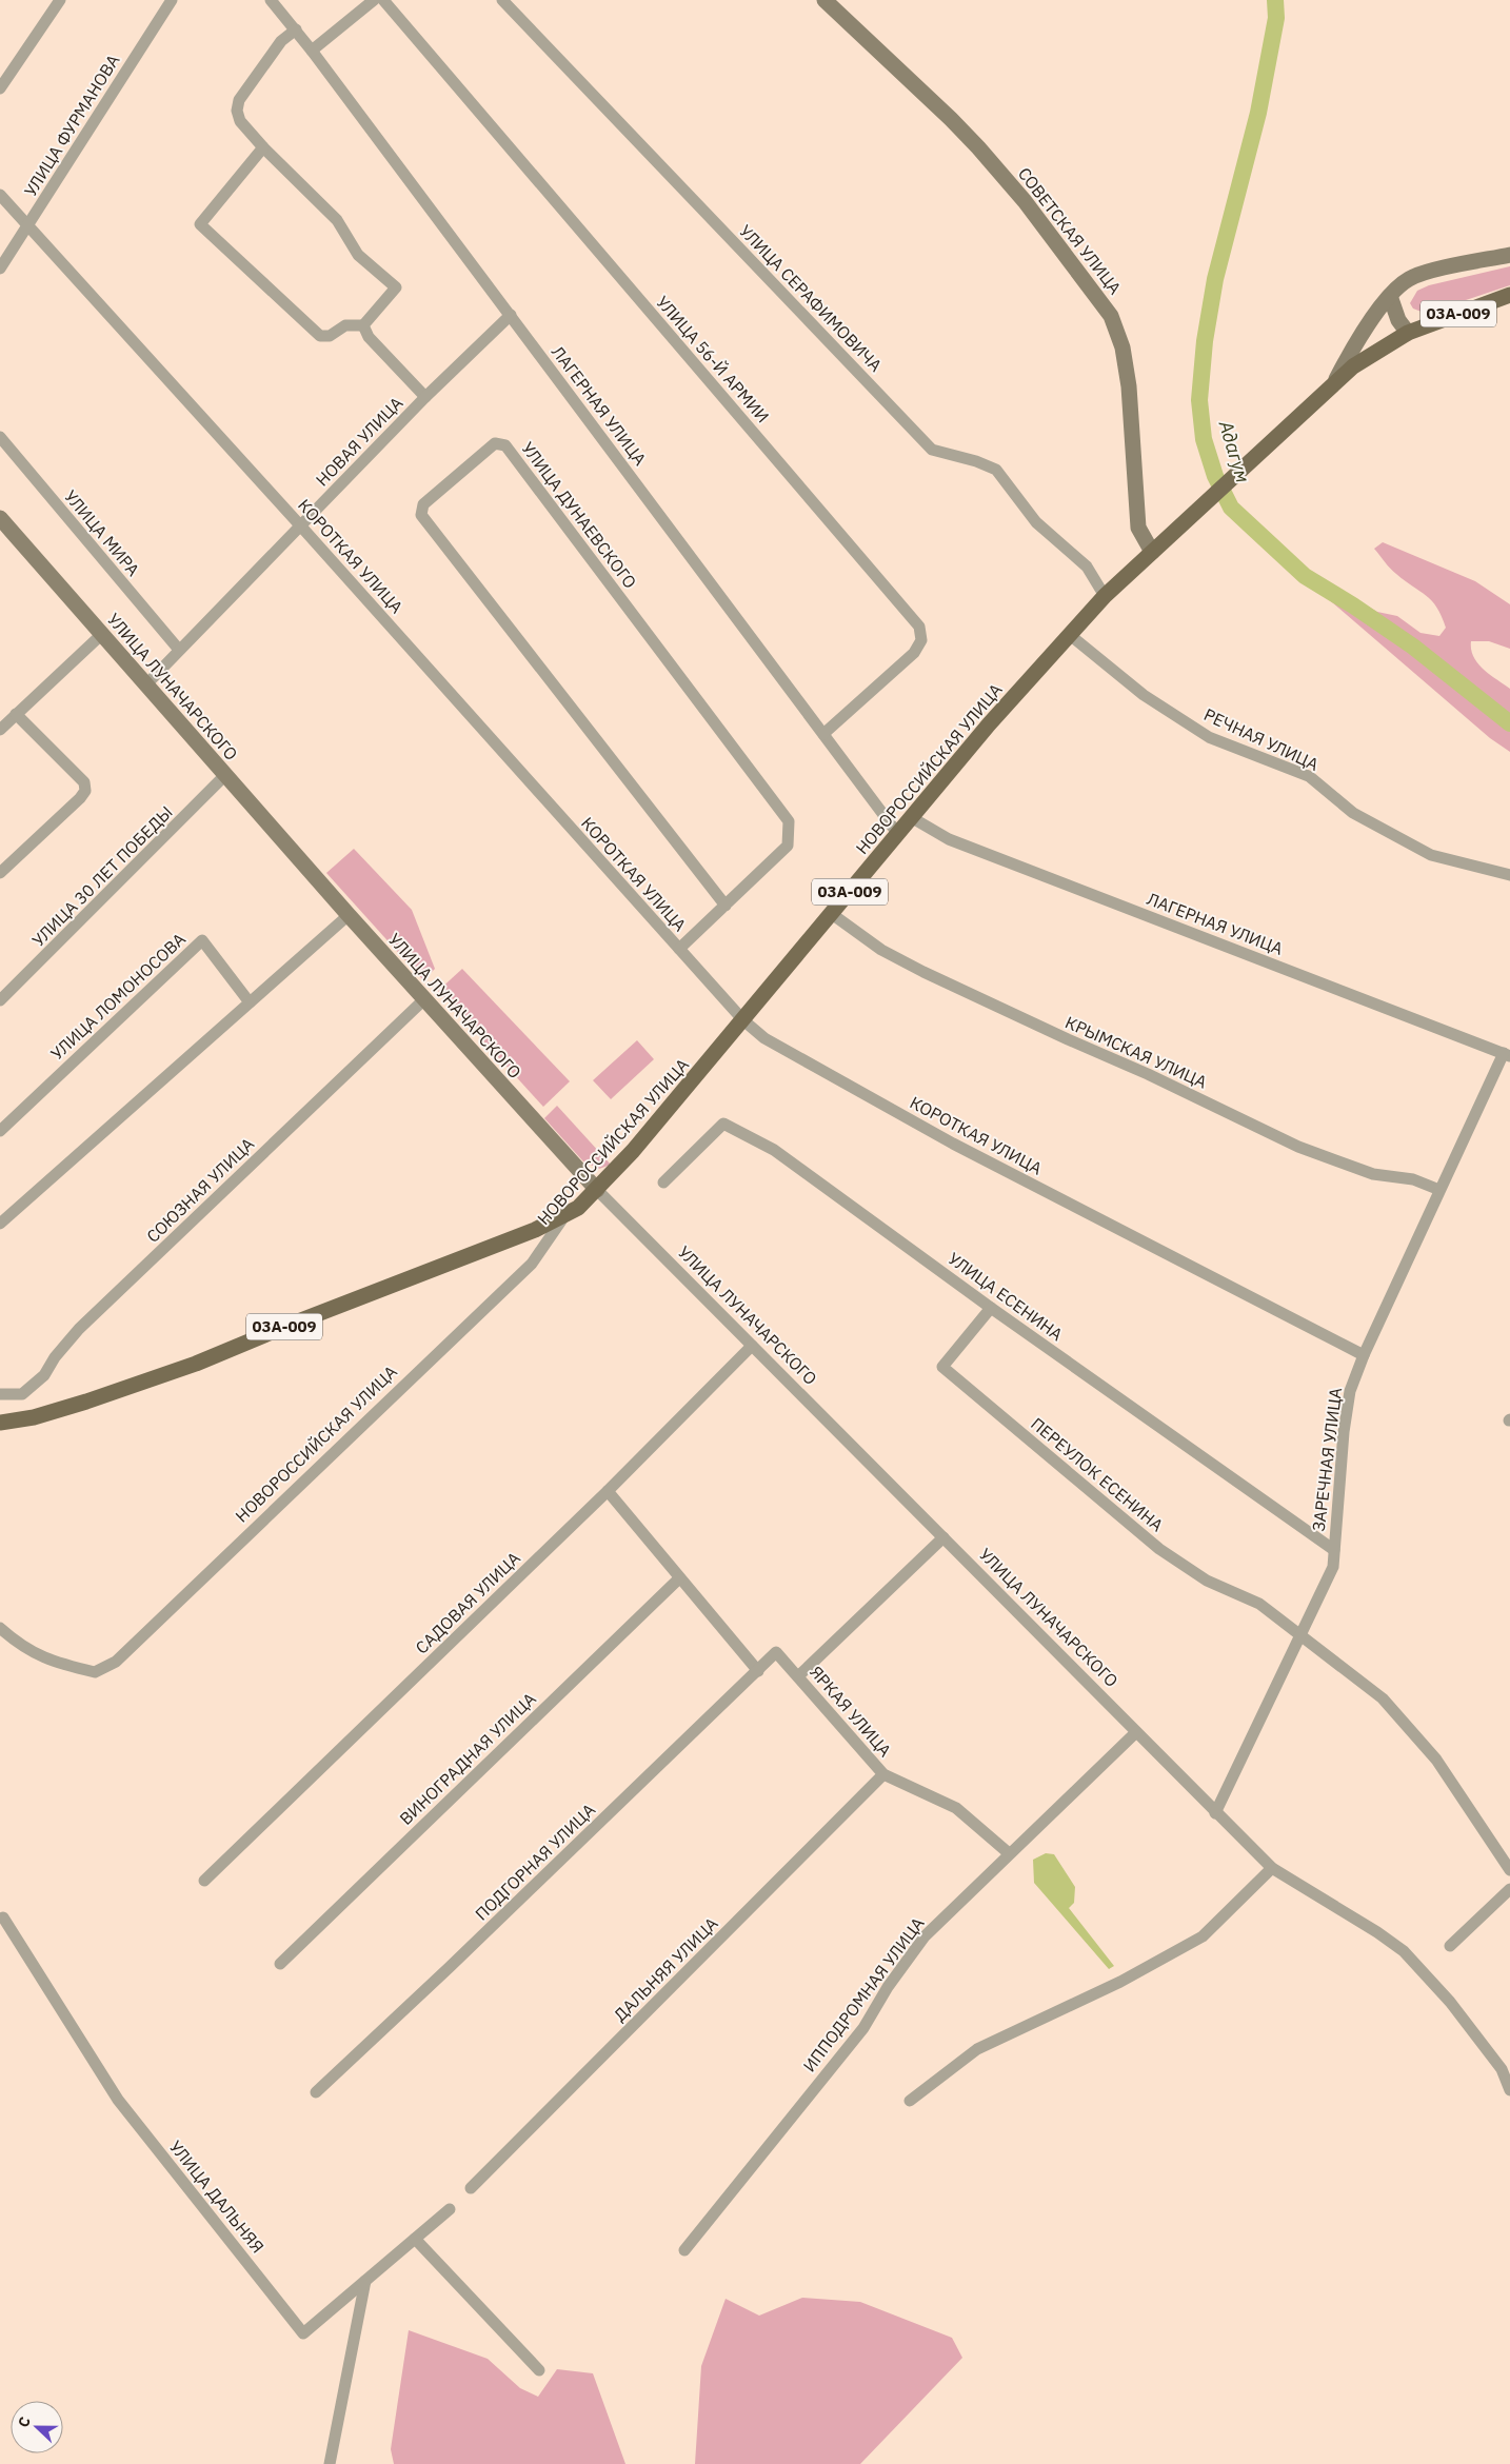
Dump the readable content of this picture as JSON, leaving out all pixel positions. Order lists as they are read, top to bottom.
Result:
{
  "streets": {
    "main road": [
      "СОВЕТСКАЯ УЛИЦА",
      "03А-009",
      "УЛИЦА ЛУНАЧАРСКОГО",
      "НОВОРОССИЙСКАЯ УЛИЦА"
    ],
    "street": [
      "УЛИЦА ФУРМАНОВА",
      "УЛИЦА СЕРАФИМОВИЧА",
      "УЛИЦА 56-Й АРМИИ",
      "ЛАГЕРНАЯ УЛИЦА",
      "НОВАЯ УЛИЦА",
      "УЛИЦА ДУНАЕВСКОГО",
      "УЛИЦА МИРА",
      "КОРОТКАЯ УЛИЦА",
      "РЕЧНАЯ УЛИЦА",
      "УЛИЦА 30 ЛЕТ ПОБЕДЫ",
      "УЛИЦА ЛОМОНОСОВА",
      "КРЫМСКАЯ УЛИЦА",
      "СОЮЗНАЯ УЛИЦА",
      "УЛИЦА ЕСЕНИНА",
      "ЗАРЕЧНАЯ УЛИЦА",
      "ПЕРЕУЛОК ЕСЕНИНА",
      "САДОВАЯ УЛИЦА",
      "ЯРКАЯ УЛИЦА",
      "ВИНОГРАДНАЯ УЛИЦА",
      "ПОДГОРНАЯ УЛИЦА",
      "ДАЛЬНЯЯ УЛИЦА",
      "ИППОДРОМНАЯ УЛИЦА",
      "УЛИЦА ДАЛЬНЯЯ"
    ]
  },
  "crossings": [
    ["УЛИЦА ФУРМАНОВА", "КОРОТКАЯ УЛИЦА"],
    ["СОВЕТСКАЯ УЛИЦА", "НОВОРОССИЙСКАЯ УЛИЦА"],
    ["УЛИЦА СЕРАФИМОВИЧА", "НОВОРОССИЙСКАЯ УЛИЦА"],
    ["03А-009", "НОВОРОССИЙСКАЯ УЛИЦА"],
    ["УЛИЦА 56-Й АРМИИ", "ЛАГЕРНАЯ УЛИЦА"],
    ["ЛАГЕРНАЯ УЛИЦА", "НОВАЯ УЛИЦА"],
    ["ЛАГЕРНАЯ УЛИЦА", "НОВОРОССИЙСКАЯ УЛИЦА"],
    ["ЛАГЕРНАЯ УЛИЦА", "ЗАРЕЧНАЯ УЛИЦА"],
    ["НОВАЯ УЛИЦА", "УЛИЦА МИРА"],
    ["НОВАЯ УЛИЦА", "КОРОТКАЯ УЛИЦА"],
    ["НОВАЯ УЛИЦА", "УЛИЦА ЛУНАЧАРСКОГО"],
    ["КОРОТКАЯ УЛИЦА", "НОВОРОССИЙСКАЯ УЛИЦА"],
    ["КОРОТКАЯ УЛИЦА", "ЗАРЕЧНАЯ УЛИЦА"],
    ["УЛИЦА ЛУНАЧАРСКОГО", "НОВОРОССИЙСКАЯ УЛИЦА"],
    ["УЛИЦА ЛУНАЧАРСКОГО", "УЛИЦА 30 ЛЕТ ПОБЕДЫ"],
    ["УЛИЦА ЛУНАЧАРСКОГО", "СОЮЗНАЯ УЛИЦА"],
    ["УЛИЦА ЛУНАЧАРСКОГО", "ЗАРЕЧНАЯ УЛИЦА"],
    ["УЛИЦА ЛУНАЧАРСКОГО", "САДОВАЯ УЛИЦА"],
    ["УЛИЦА ЛУНАЧАРСКОГО", "ИППОДРОМНАЯ УЛИЦА"],
    ["РЕЧНАЯ УЛИЦА", "НОВОРОССИЙСКАЯ УЛИЦА"],
    ["НОВОРОССИЙСКАЯ УЛИЦА", "КРЫМСКАЯ УЛИЦА"],
    ["КРЫМСКАЯ УЛИЦА", "ЗАРЕЧНАЯ УЛИЦА"],
    ["УЛИЦА ЕСЕНИНА", "ЗАРЕЧНАЯ УЛИЦА"],
    ["УЛИЦА ЕСЕНИНА", "ПЕРЕУЛОК ЕСЕНИНА"],
    ["ЗАРЕЧНАЯ УЛИЦА", "ПЕРЕУЛОК ЕСЕНИНА"],
    ["ЯРКАЯ УЛИЦА", "ПОДГОРНАЯ УЛИЦА"],
    ["ЯРКАЯ УЛИЦА", "ДАЛЬНЯЯ УЛИЦА"],
    ["ЯРКАЯ УЛИЦА", "ИППОДРОМНАЯ УЛИЦА"]
  ],
  "water": ["Адагум"],
  "north": "left"
}
